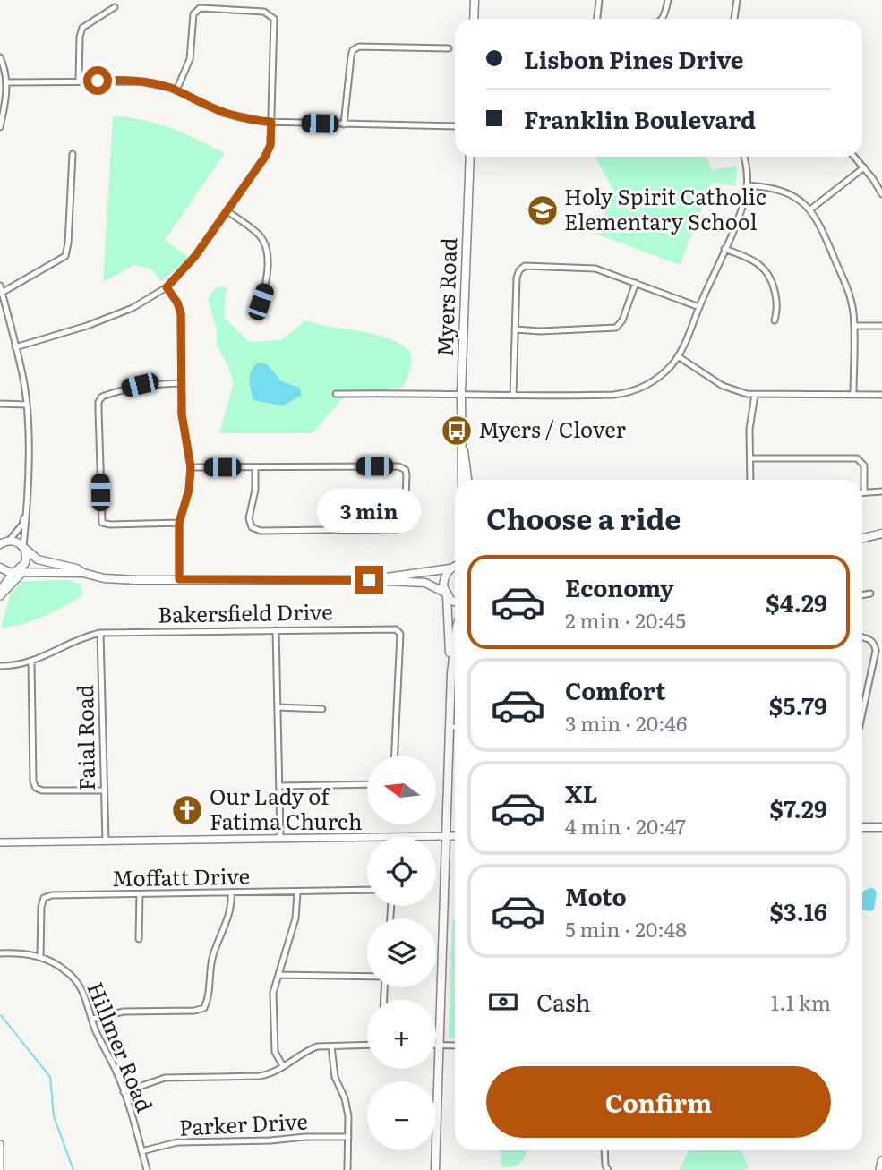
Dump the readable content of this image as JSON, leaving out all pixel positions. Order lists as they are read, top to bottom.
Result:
{
  "streets": {
    "main road": ["Myers Road"],
    "street": [
      "Bakersfield Drive",
      "Faial Road",
      "Moffatt Drive",
      "Hillmer Road",
      "Parker Drive"
    ]
  },
  "crossings": [
    ["Bakersfield Drive", "Faial Road"],
    ["Moffatt Drive", "Hillmer Road"],
    ["Hillmer Road", "Parker Drive"]
  ],
  "places": {
    "school or university": ["Holy Spirit Catholic Elementary School"],
    "bus stop": ["Myers / Clover"],
    "church": ["Our Lady of Fatima Church"]
  },
  "north": "left",
  "page": {
    "banner": ["Lisbon Pines Drive", "Franklin Boulevard"],
    "heading": "Choose a ride",
    "bubble": "3 min",
    "list": [
      {
        "name": "Economy",
        "note": "2 min · 20:45",
        "value": "$4.29"
      },
      {
        "name": "Comfort",
        "note": "3 min · 20:46",
        "value": "$5.79"
      },
      {
        "name": "XL",
        "note": "4 min · 20:47",
        "value": "$7.29"
      },
      {
        "name": "Moto",
        "note": "5 min · 20:48",
        "value": "$3.16"
      }
    ],
    "map_buttons": ["+", "−"],
    "pay": ["Cash", "1.1 km"],
    "buttons": "Confirm"
  }
}
